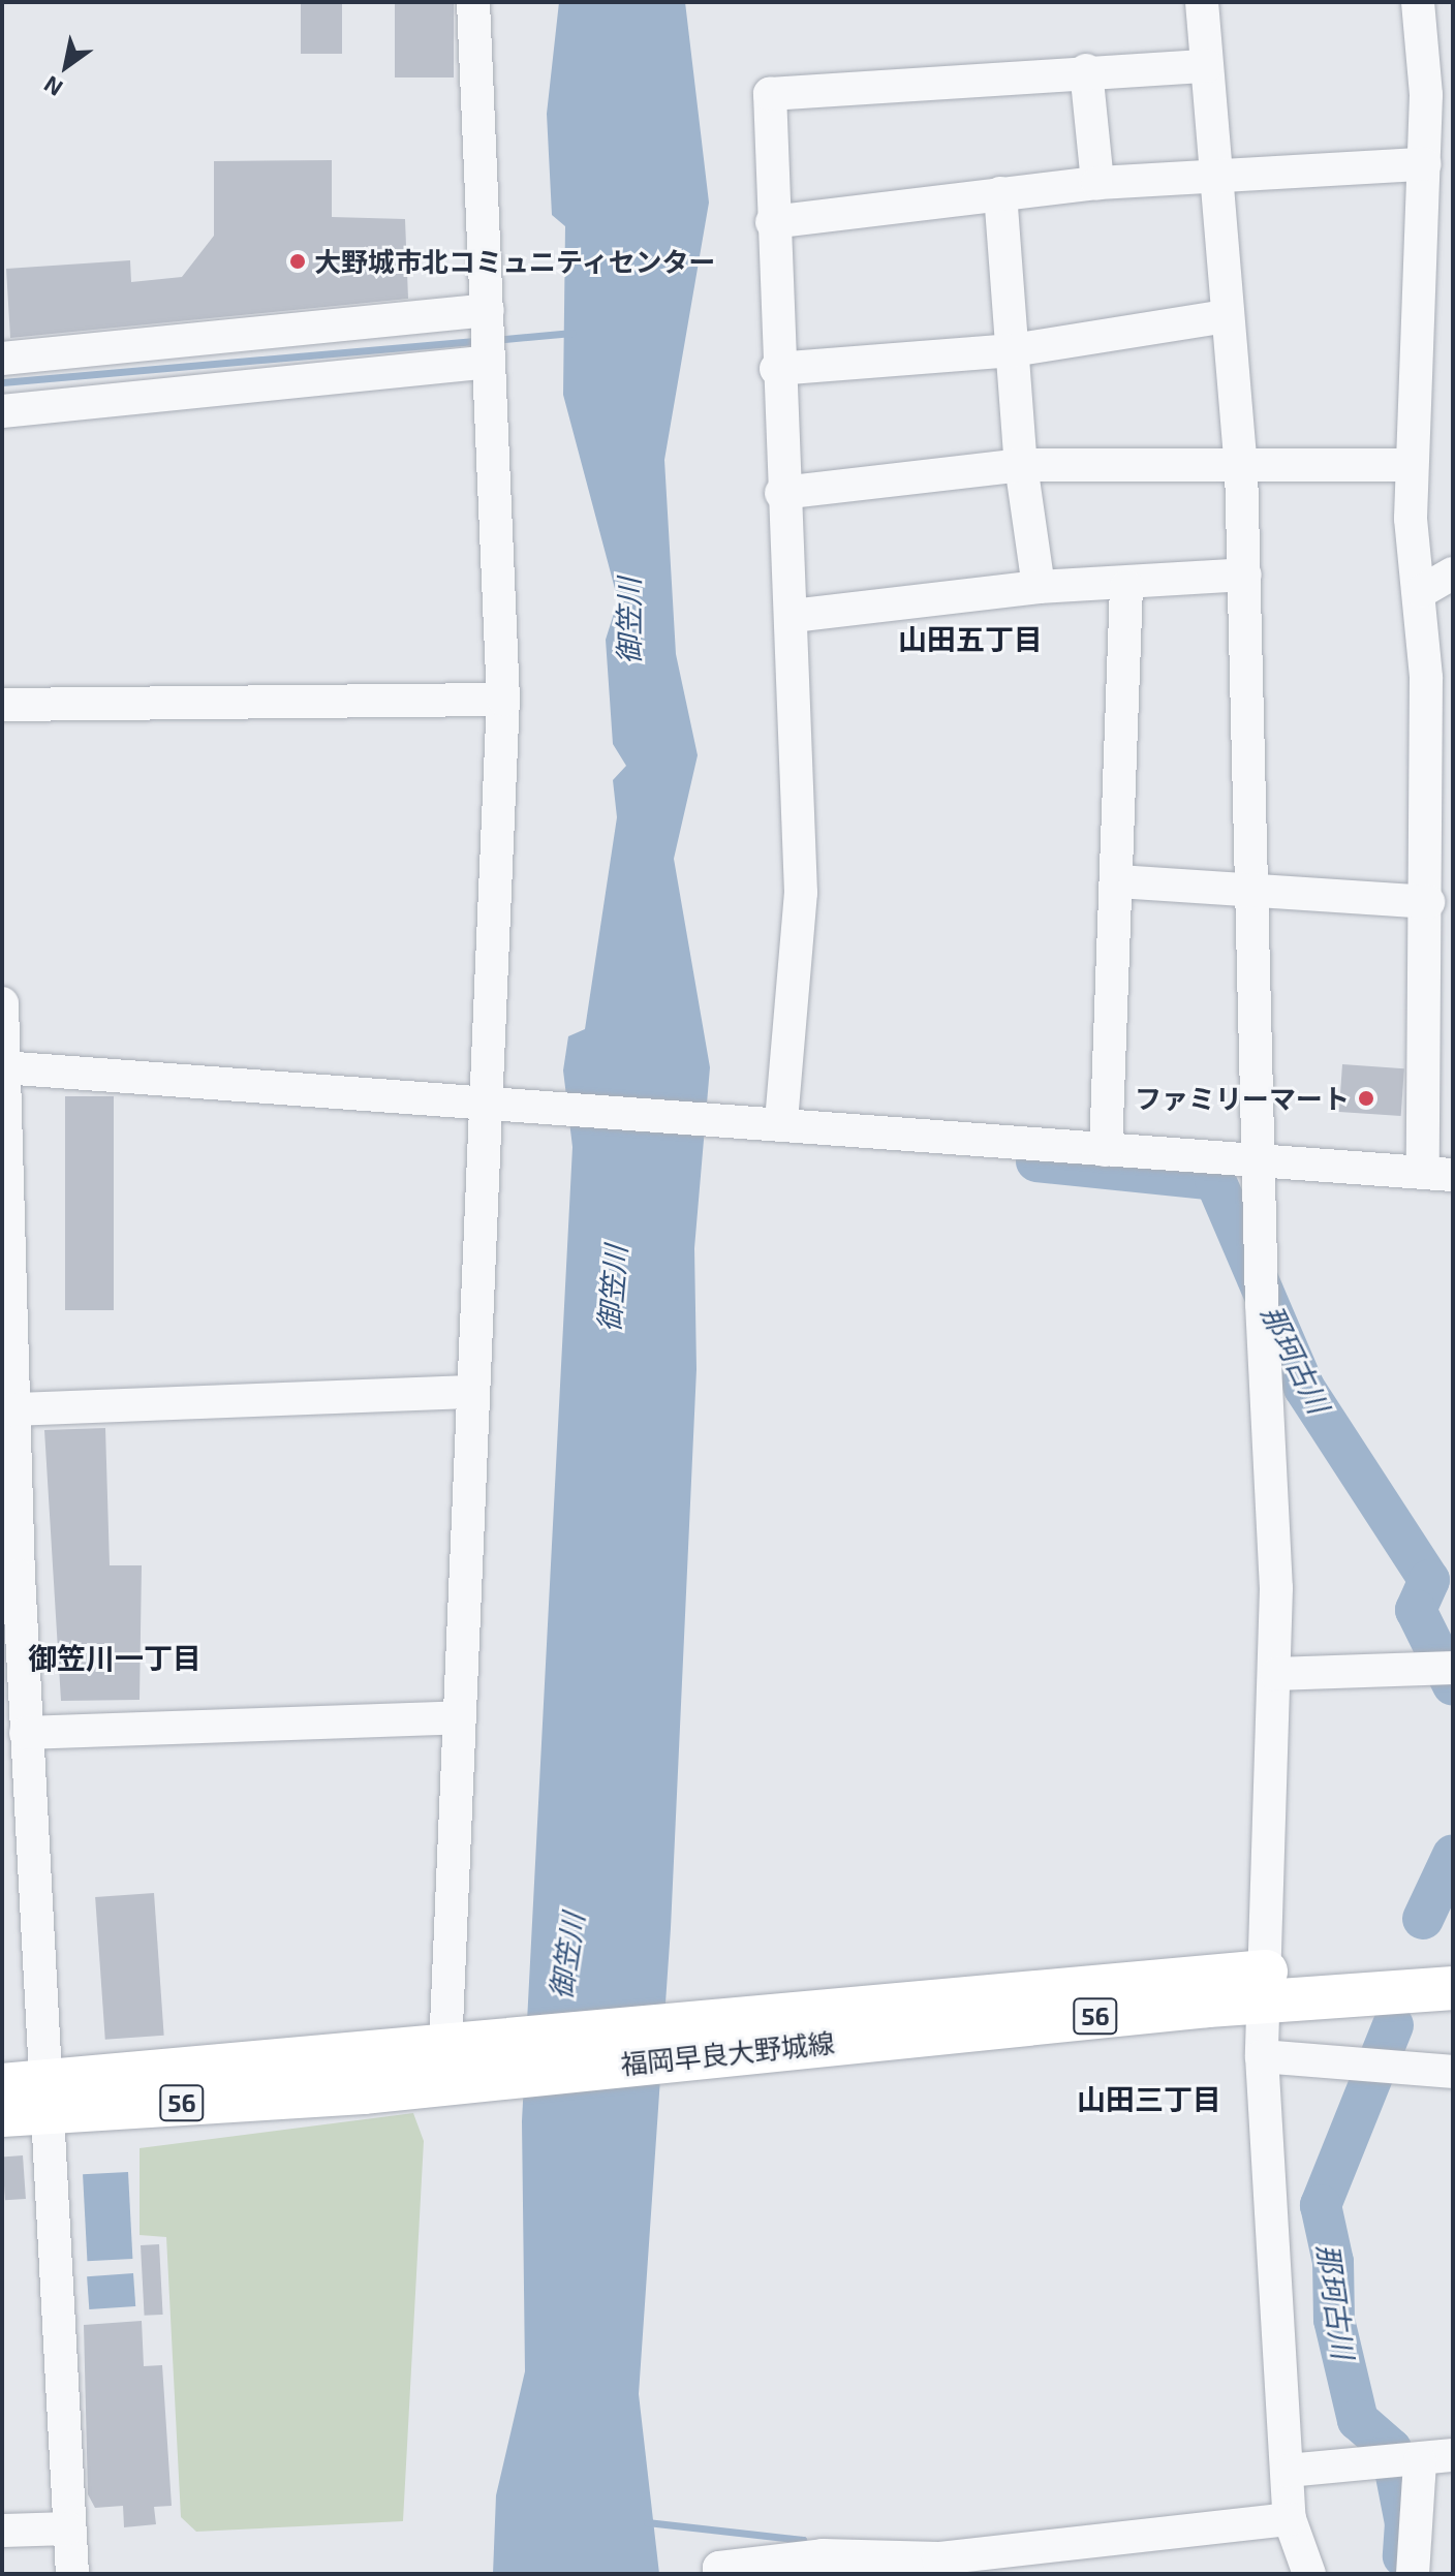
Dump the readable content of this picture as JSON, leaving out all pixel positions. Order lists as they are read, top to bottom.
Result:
{
  "streets": {
    "main road": ["56", "福岡早良大野城線"]
  },
  "districts": ["山田五丁目", "御笠川一丁目", "山田三丁目"],
  "water": ["御笠川", "那珂古川"],
  "places": ["大野城市北コミュニティセンター", "ファミリーマート"],
  "north": "bottom left"
}
